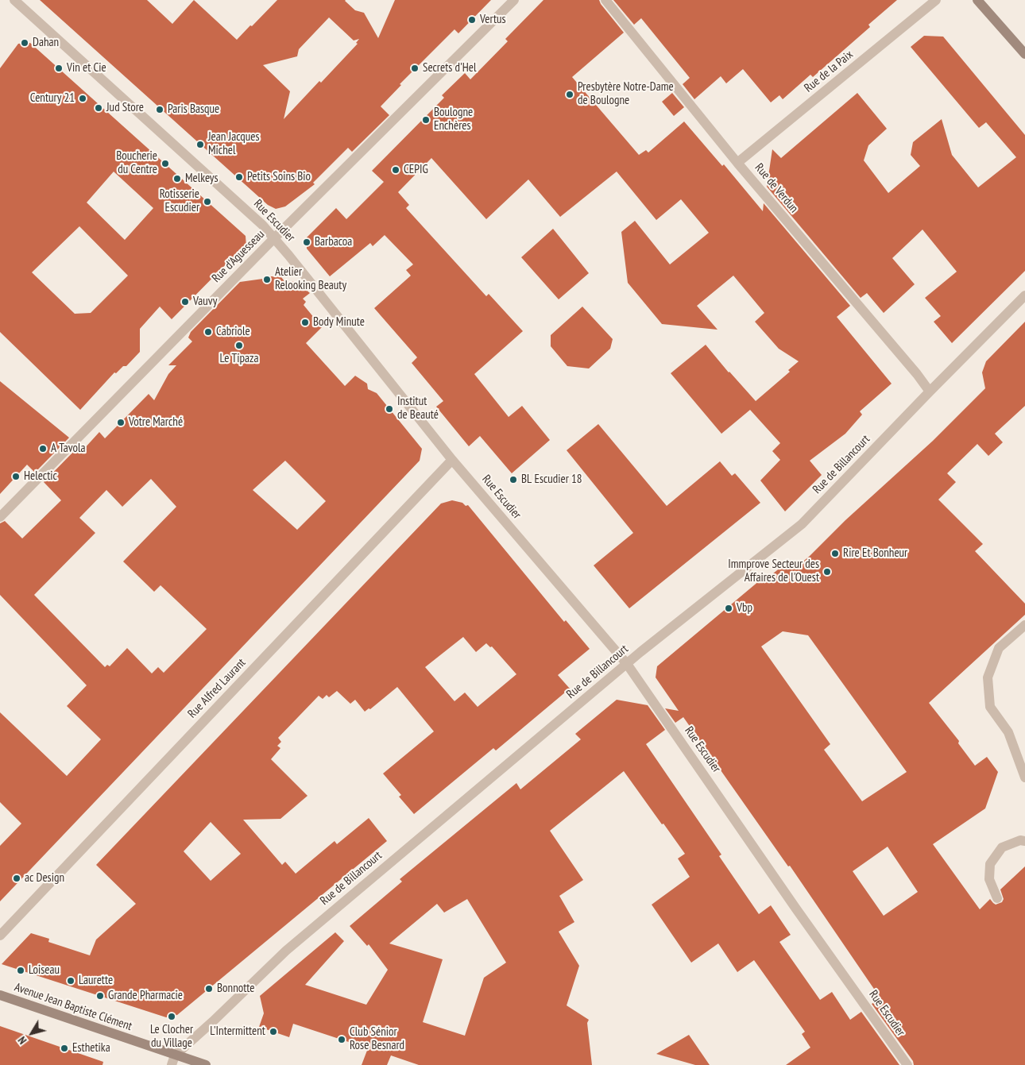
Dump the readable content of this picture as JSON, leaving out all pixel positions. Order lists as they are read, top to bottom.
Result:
{
  "streets": {
    "main road": ["Avenue Jean Baptiste Clément"],
    "street": [
      "Rue de la Paix",
      "Rue de Verdun",
      "Rue Escudier",
      "Rue d'Aguesseau",
      "Rue de Billancourt",
      "Rue Alfred Laurant"
    ]
  },
  "crossings": [
    ["Rue de la Paix", "Rue de Verdun"],
    ["Rue de Verdun", "Rue de Billancourt"],
    ["Rue Escudier", "Rue d'Aguesseau"],
    ["Rue Escudier", "Rue de Billancourt"],
    ["Rue Escudier", "Rue Alfred Laurant"],
    ["Rue de Billancourt", "Avenue Jean Baptiste Clément"]
  ],
  "places": [
    "Vertus",
    "Dahan",
    "Vin et Cie",
    "Secrets d'Hel",
    "Presbytère Notre-Dame de Boulogne",
    "Century 21",
    "Jud Store",
    "Paris Basque",
    "Boulogne Enchères",
    "Jean Jacques Michel",
    "Boucherie du Centre",
    "CEPIG",
    "Petits Soins Bio",
    "Melkeys",
    "Rotisserie Escudier",
    "Barbacoa",
    "Atelier Relooking Beauty",
    "Vauvy",
    "Body Minute",
    "Cabriole",
    "Le Tipaza",
    "Institut de Beauté",
    "Votre Marché",
    "A Tavola",
    "Helectic",
    "BL Escudier 18",
    "Rire Et Bonheur",
    "Immprove Secteur des Affaires de l'Ouest",
    "Vbp",
    "ac Design",
    "Loiseau",
    "Laurette",
    "Bonnotte",
    "Grande Pharmacie",
    "Le Clocher du Village",
    "L'Intermittent",
    "Club Sénior Rose Besnard",
    "Esthetika"
  ],
  "north": "bottom left"
}
